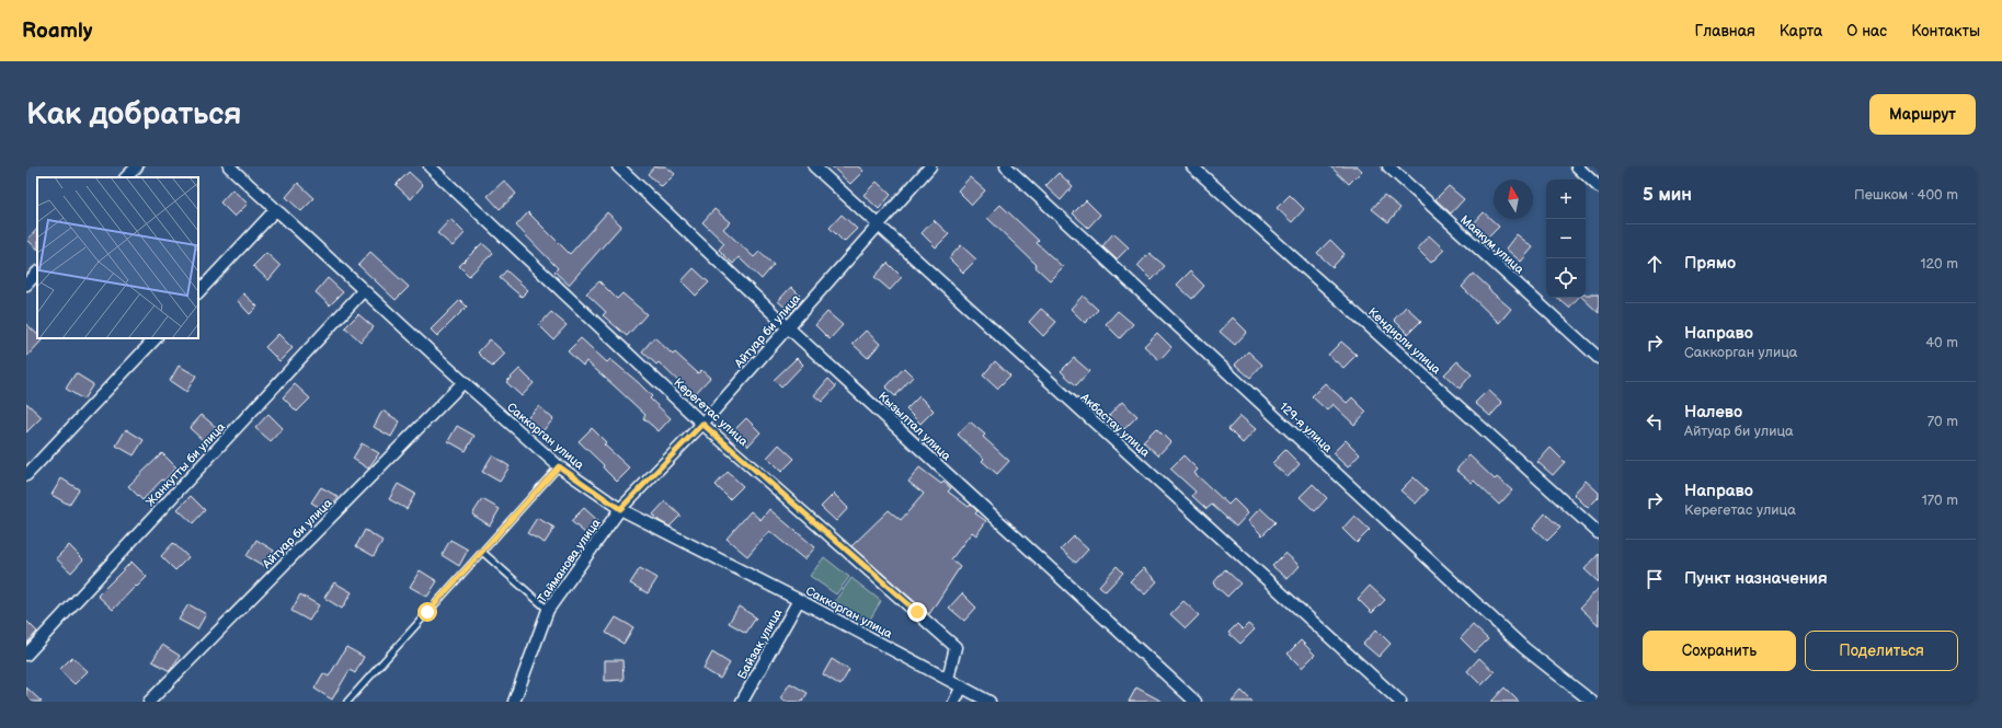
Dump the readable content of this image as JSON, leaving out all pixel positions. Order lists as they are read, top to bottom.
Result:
{
  "streets": {
    "street": [
      "Маякум улица",
      "Айтуар би улица",
      "Кендирли улица",
      "Керегетас улица",
      "Акбастау улица",
      "Кызылтал улица",
      "129-я улица",
      "Саккорган улица",
      "Жанкутты би улица",
      "Тайманова улица",
      "Байзак улица"
    ]
  },
  "crossings": [
    ["Айтуар би улица", "Керегетас улица"],
    ["Айтуар би улица", "Акбастау улица"],
    ["Айтуар би улица", "Кызылтал улица"],
    ["Айтуар би улица", "Саккорган улица"],
    ["Айтуар би улица", "Тайманова улица"],
    ["Керегетас улица", "Саккорган улица"],
    ["Саккорган улица", "Жанкутты би улица"],
    ["Саккорган улица", "Тайманова улица"],
    ["Саккорган улица", "Байзак улица"]
  ],
  "north": "top",
  "page": {
    "header": "Roamly",
    "nav": [
      "Главная",
      "Карта",
      "О нас",
      "Контакты"
    ],
    "buttons": [
      "Маршрут",
      ["Сохранить", "Поделиться"]
    ],
    "title": "Как добраться",
    "heading": ["5 мин", "Пешком · 400 m"],
    "map_buttons": ["+", "−"],
    "list": [
      ["Прямо", "120 m"],
      ["Направо", "Саккорган улица", "40 m"],
      ["Налево", "Айтуар би улица", "70 m"],
      ["Направо", "Керегетас улица", "170 m"],
      "Пункт назначения"
    ]
  }
}
